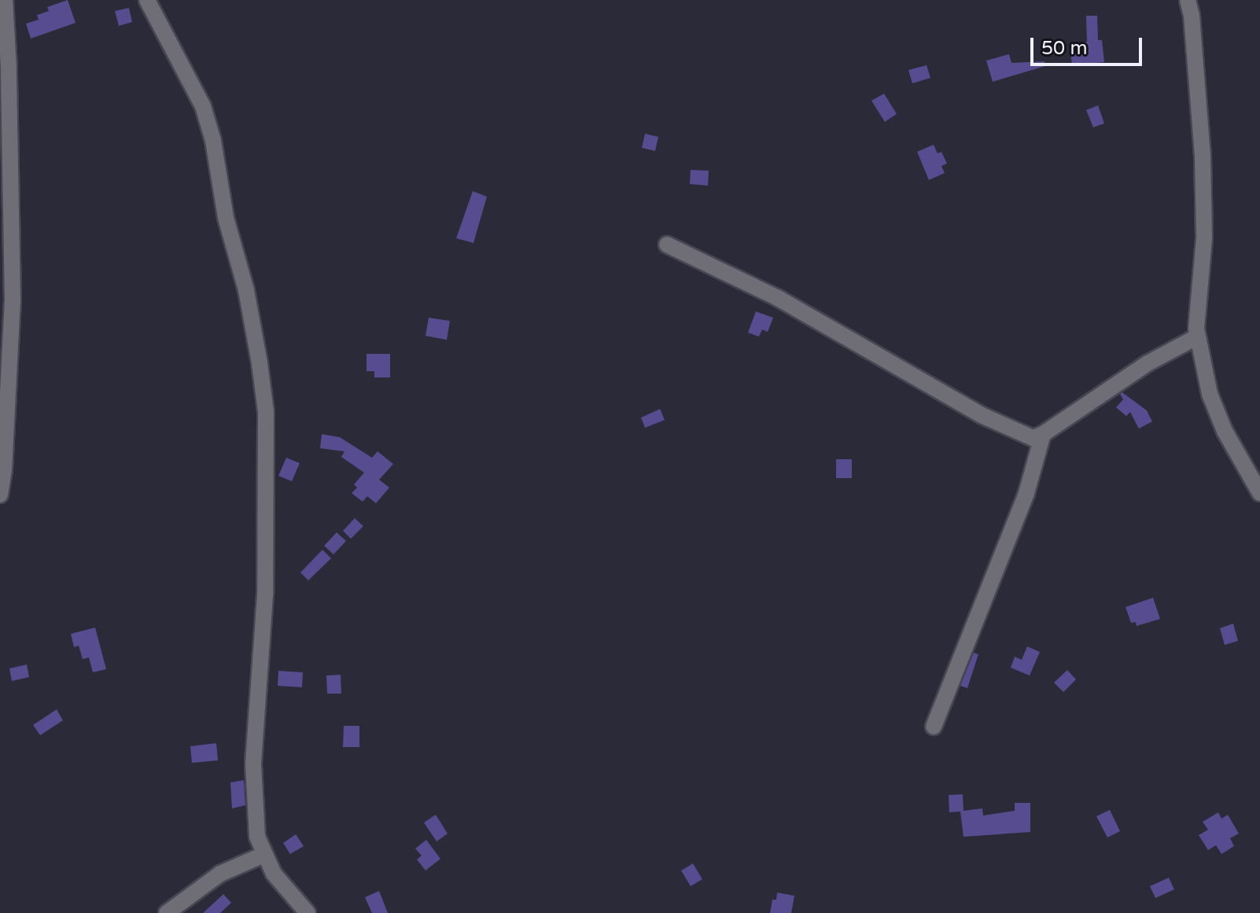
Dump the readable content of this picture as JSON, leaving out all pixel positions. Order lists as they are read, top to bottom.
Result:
{
  "scale_bar": "50 m"
}
